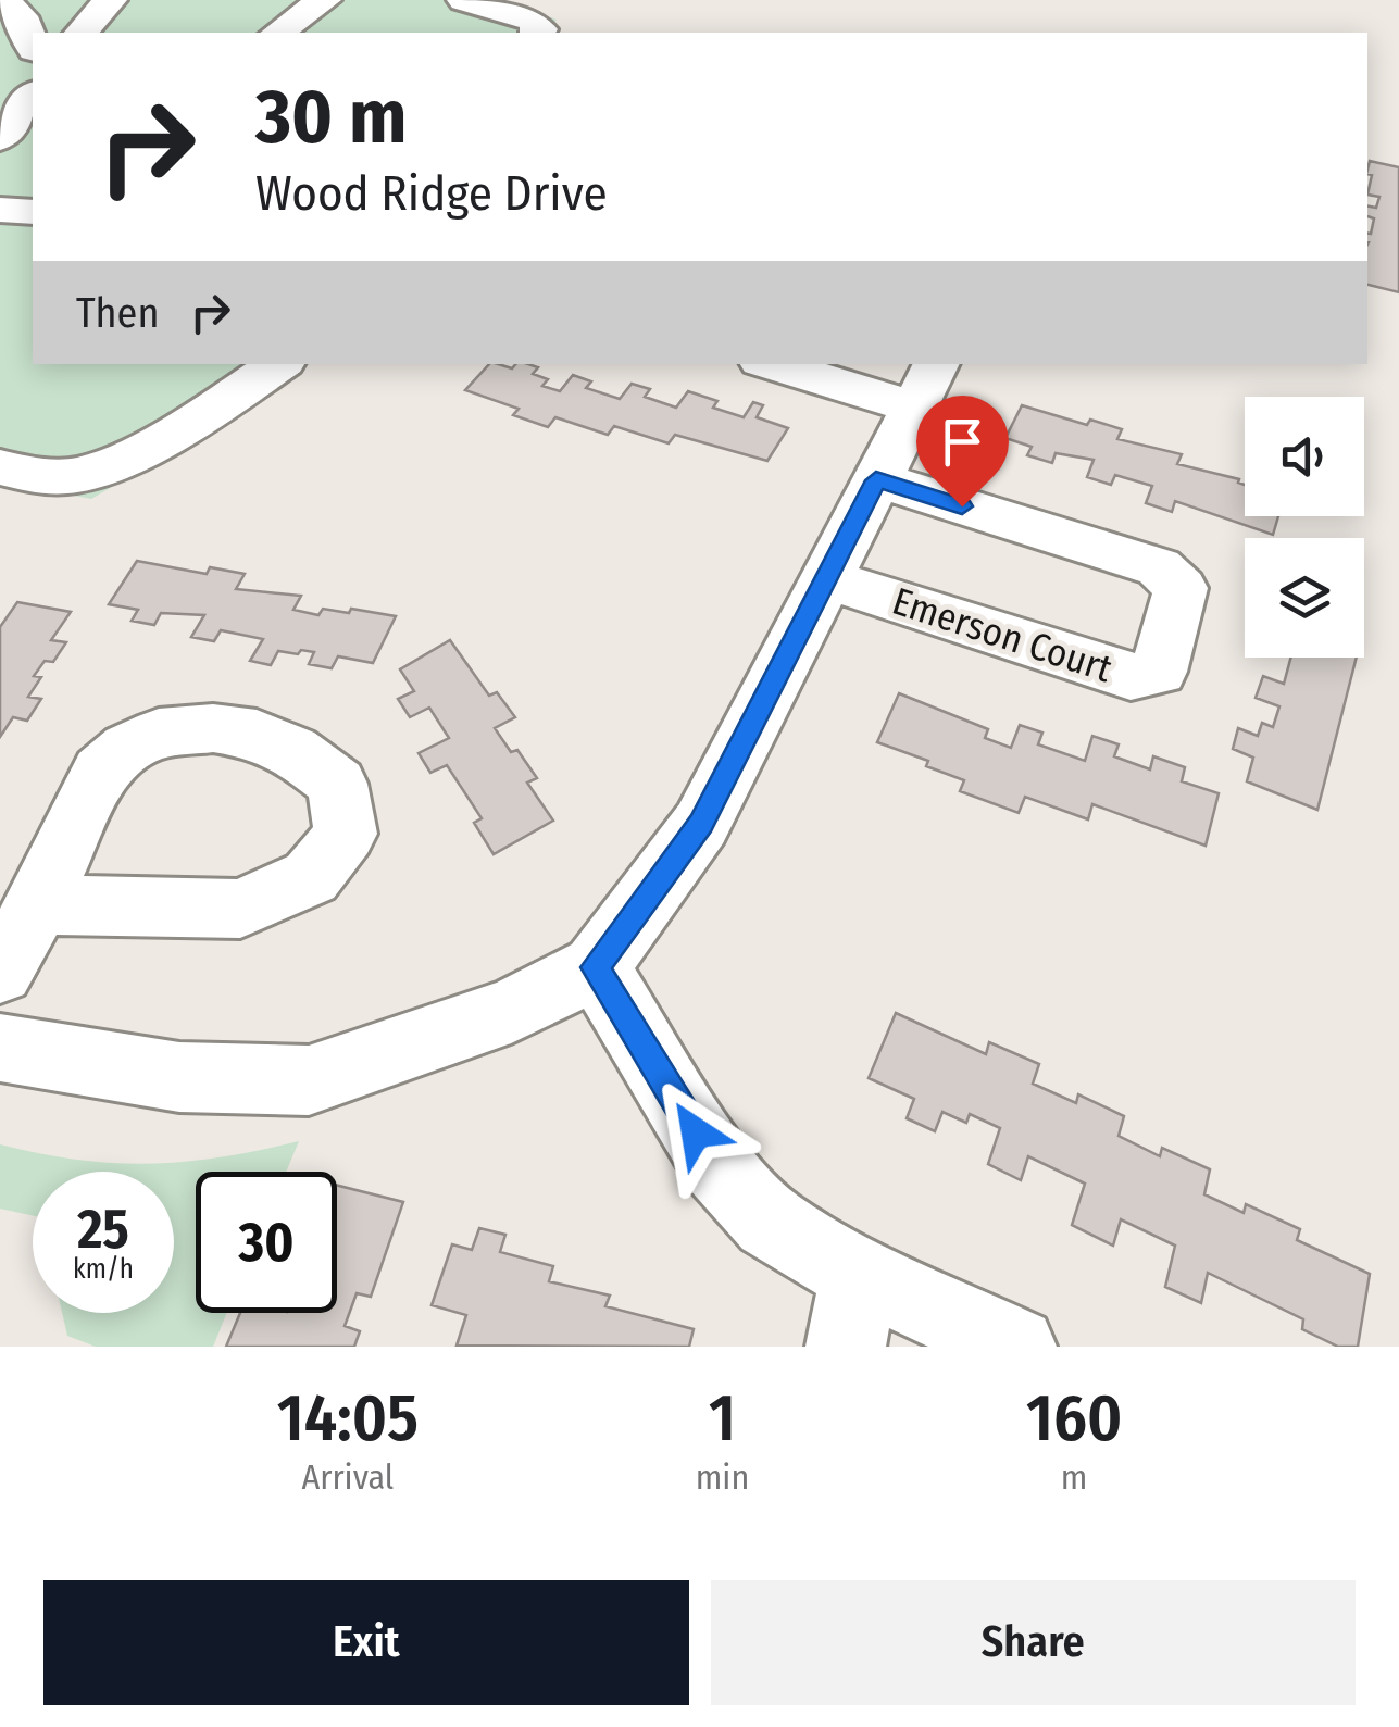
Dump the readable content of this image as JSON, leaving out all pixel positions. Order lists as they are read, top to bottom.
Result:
{
  "streets": {
    "street": ["Emerson Court"]
  },
  "page": {
    "turn": ["30 m", "Wood Ridge Drive"],
    "then": "Then",
    "speed": "25 km/h",
    "limit": "30",
    "eta": [
      "14:05",
      "Arrival",
      "1",
      "min",
      "160",
      "m"
    ],
    "buttons": ["Exit", "Share"]
  }
}
